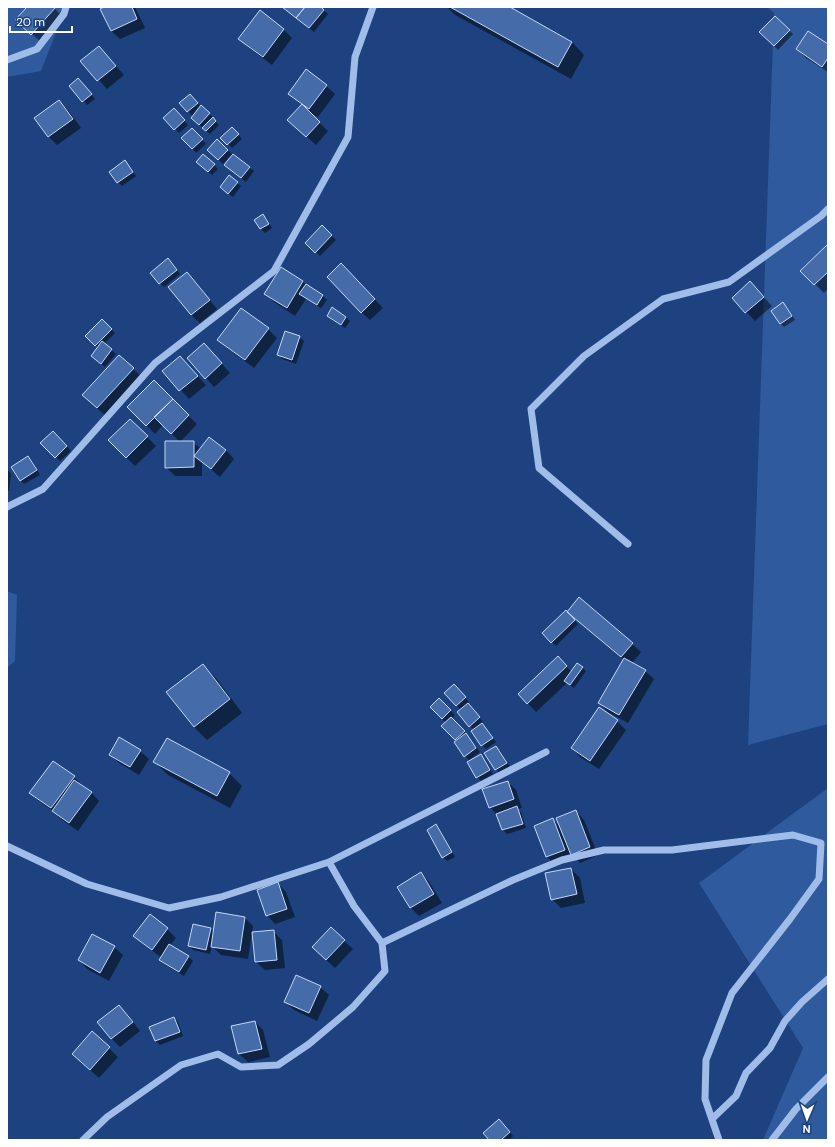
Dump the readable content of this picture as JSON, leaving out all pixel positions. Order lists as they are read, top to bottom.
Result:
{
  "scale_bar": "20 m",
  "north": "bottom"
}
